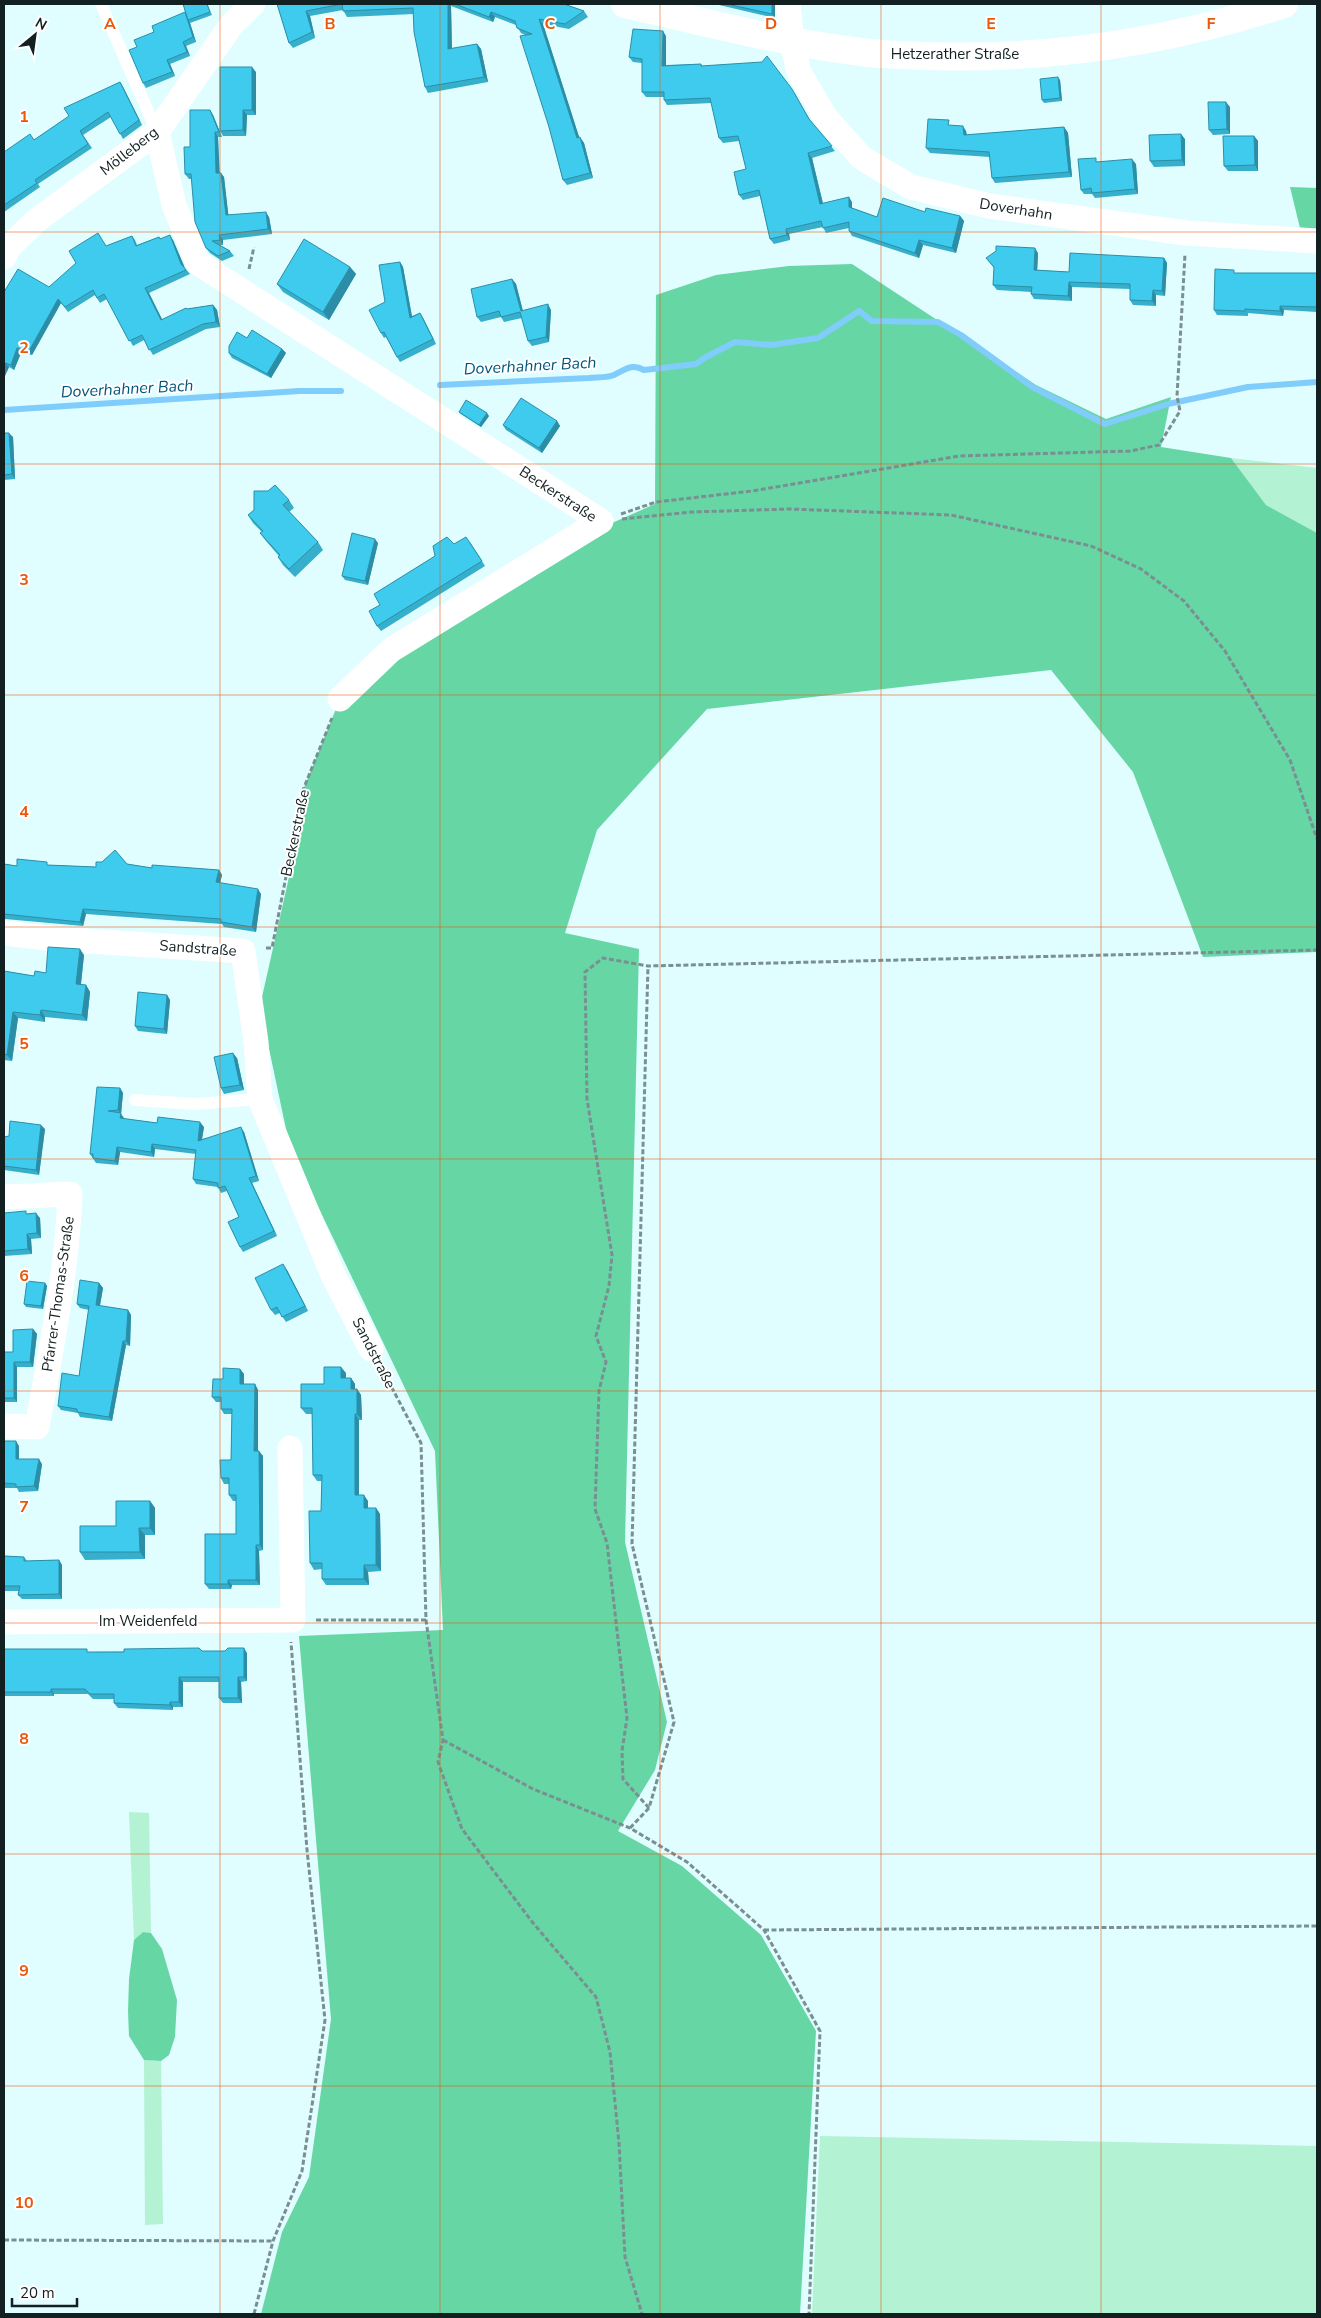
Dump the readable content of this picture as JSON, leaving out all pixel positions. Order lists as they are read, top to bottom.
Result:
{
  "streets": {
    "street": [
      "Hetzerather Straße",
      "Mölleberg",
      "Doverhahn",
      "Beckerstraße",
      "Sandstraße",
      "Pfarrer-Thomas-Straße",
      "Im Weidenfeld"
    ]
  },
  "crossings": [
    ["Hetzerather Straße", "Doverhahn"],
    ["Mölleberg", "Beckerstraße"],
    ["Beckerstraße", "Sandstraße"]
  ],
  "water": ["Doverhahner Bach"],
  "scale_bar": "20 m",
  "north": "top right",
  "grid": {
    "columns": [
      "A",
      "B",
      "C",
      "D",
      "E",
      "F"
    ],
    "rows": [
      "1",
      "2",
      "3",
      "4",
      "5",
      "6",
      "7",
      "8",
      "9",
      "10"
    ]
  }
}
